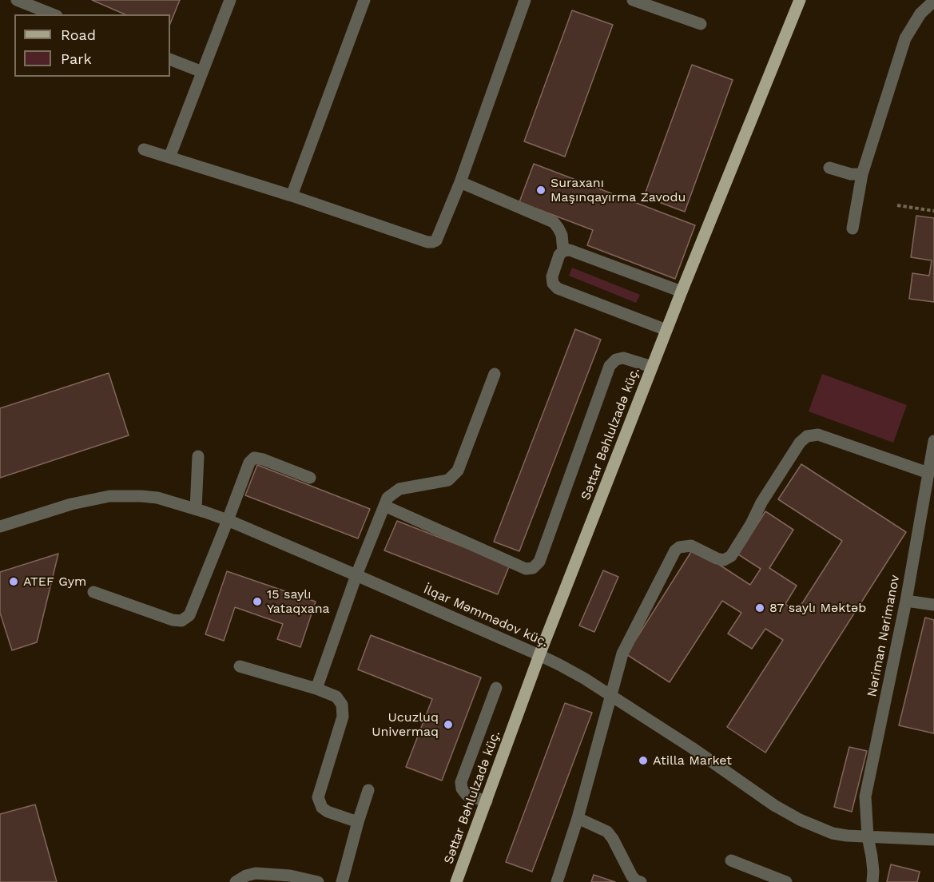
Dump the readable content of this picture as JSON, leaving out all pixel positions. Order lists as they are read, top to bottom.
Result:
{
  "streets": {
    "main road": ["Səttar Bəhlulzadə küç."],
    "street": ["İlqar Məmmədov küç.", "Nəriman Nərimanov"]
  },
  "crossings": [
    ["Səttar Bəhlulzadə küç.", "İlqar Məmmədov küç."],
    ["İlqar Məmmədov küç.", "Nəriman Nərimanov"]
  ],
  "places": [
    "Suraxanı Maşınqayırma Zavodu",
    "ATEF Gym",
    "15 saylı Yataqxana",
    "87 saylı Məktəb",
    "Ucuzluq Univermaq",
    "Atilla Market"
  ],
  "legend": ["Road", "Park"]
}
